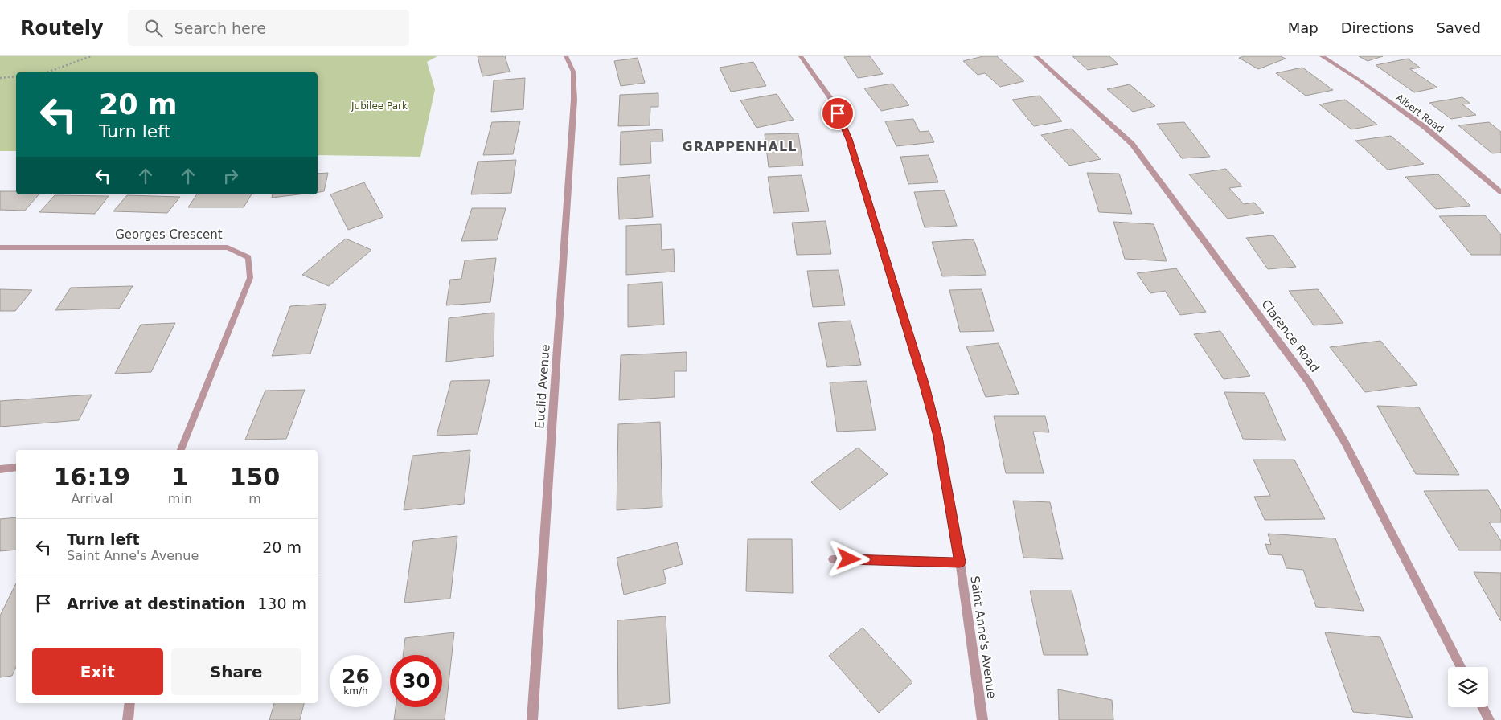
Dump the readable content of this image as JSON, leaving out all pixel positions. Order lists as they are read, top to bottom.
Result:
{
  "streets": {
    "street": [
      "Albert Road",
      "Georges Crescent",
      "Clarence Road",
      "Euclid Avenue",
      "Saint Anne's Avenue"
    ]
  },
  "districts": ["GRAPPENHALL"],
  "parks": ["Jubilee Park"],
  "page": {
    "header": "Routely",
    "search": "Search here",
    "nav": ["Map", "Directions", "Saved"],
    "turn": ["20 m", "Turn left"],
    "eta": [
      "16:19",
      "Arrival",
      "1",
      "min",
      "150",
      "m"
    ],
    "list": [
      {
        "name": "Turn left",
        "note": "Saint Anne's Avenue",
        "value": "20 m"
      },
      {
        "name": "Arrive at destination",
        "value": "130 m"
      }
    ],
    "buttons": ["Exit", "Share"],
    "speed": "26 km/h",
    "limit": "30"
  }
}
